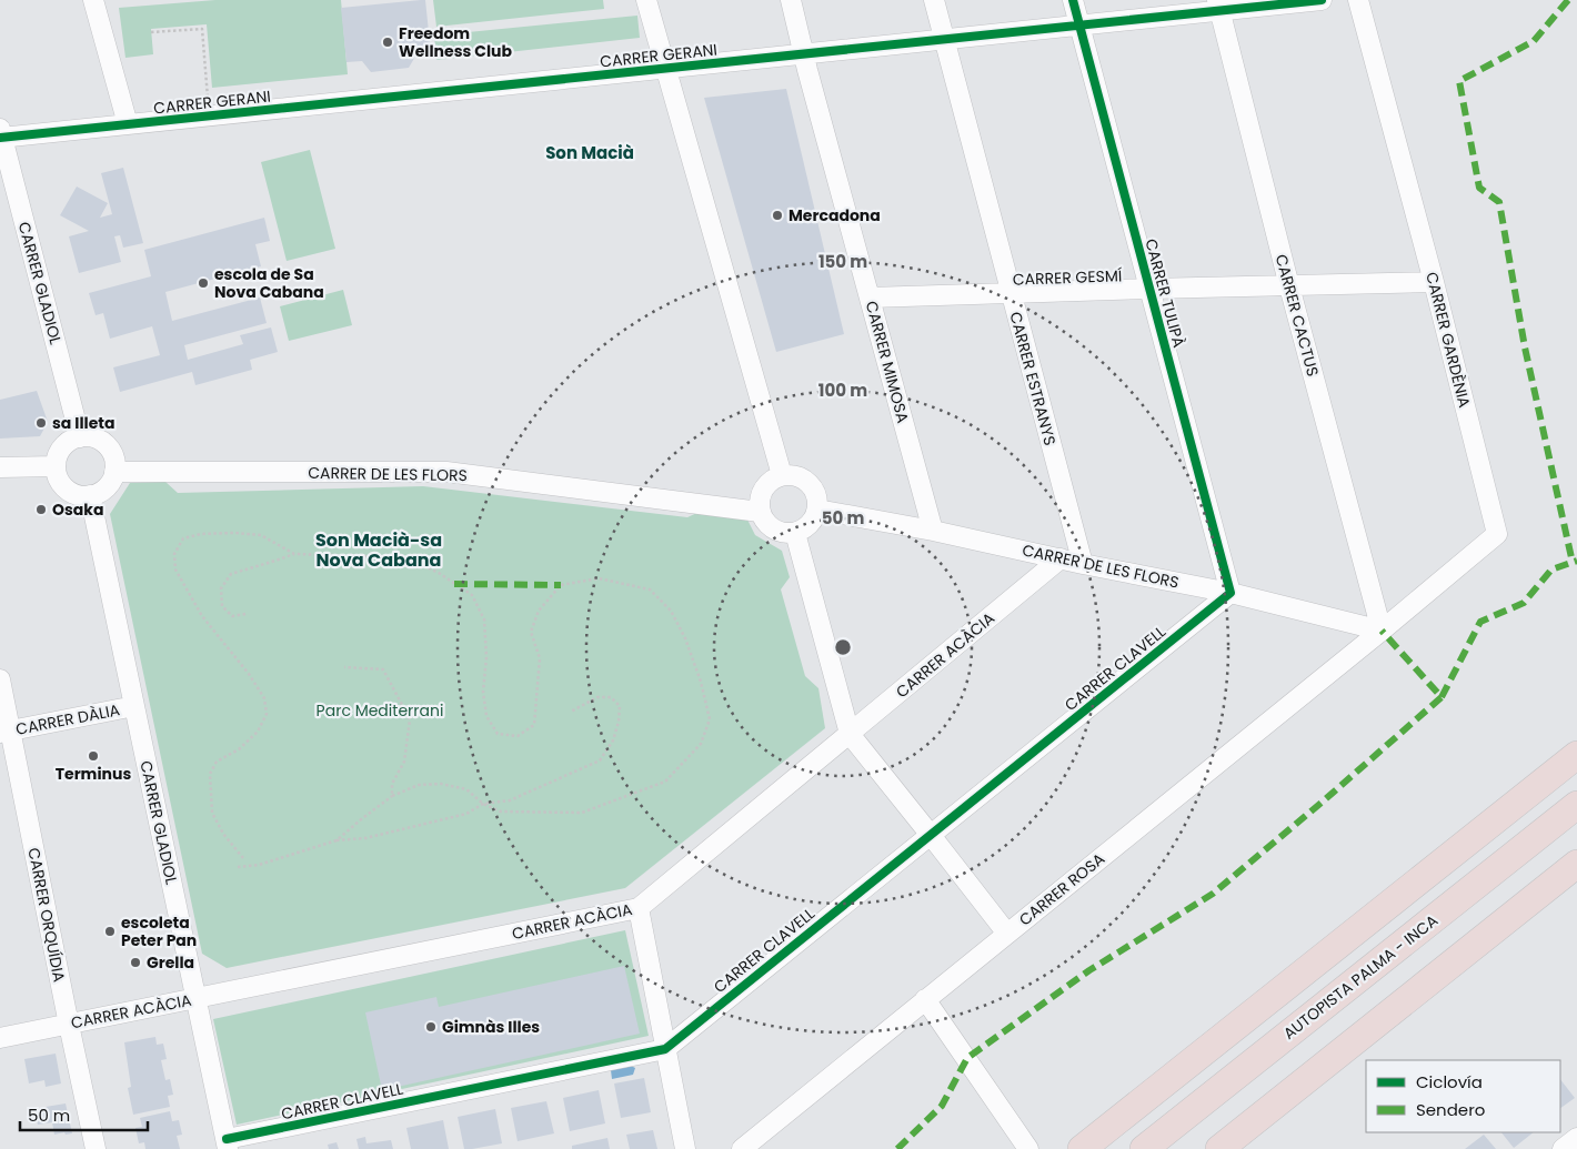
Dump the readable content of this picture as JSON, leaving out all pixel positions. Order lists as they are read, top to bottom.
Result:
{
  "streets": {
    "highway": ["AUTOPISTA PALMA - INCA"],
    "street": [
      "CARRER GERANI",
      "CARRER GESMÍ",
      "CARRER GLADIOL",
      "CARRER TULIPÀ",
      "CARRER CACTUS",
      "CARRER GARDÈNIA",
      "CARRER MIMOSA",
      "CARRER ESTRANYS",
      "CARRER DE LES FLORS",
      "CARRER ACÀCIA",
      "CARRER CLAVELL",
      "CARRER DÀLIA",
      "CARRER ROSA",
      "CARRER ORQUÍDIA"
    ]
  },
  "crossings": [
    ["CARRER GERANI", "CARRER GLADIOL"],
    ["CARRER GERANI", "CARRER TULIPÀ"],
    ["CARRER GERANI", "CARRER CACTUS"],
    ["CARRER GERANI", "CARRER MIMOSA"],
    ["CARRER GERANI", "CARRER ESTRANYS"],
    ["CARRER GESMÍ", "CARRER TULIPÀ"],
    ["CARRER GESMÍ", "CARRER CACTUS"],
    ["CARRER GESMÍ", "CARRER GARDÈNIA"],
    ["CARRER GESMÍ", "CARRER MIMOSA"],
    ["CARRER GESMÍ", "CARRER ESTRANYS"],
    ["CARRER GLADIOL", "CARRER DE LES FLORS"],
    ["CARRER GLADIOL", "CARRER ACÀCIA"],
    ["CARRER GLADIOL", "CARRER CLAVELL"],
    ["CARRER GLADIOL", "CARRER DÀLIA"],
    ["CARRER TULIPÀ", "CARRER DE LES FLORS"],
    ["CARRER TULIPÀ", "CARRER CLAVELL"],
    ["CARRER CACTUS", "CARRER GARDÈNIA"],
    ["CARRER CACTUS", "CARRER DE LES FLORS"],
    ["CARRER CACTUS", "CARRER ROSA"],
    ["CARRER GARDÈNIA", "CARRER DE LES FLORS"],
    ["CARRER GARDÈNIA", "CARRER ROSA"],
    ["CARRER MIMOSA", "CARRER DE LES FLORS"],
    ["CARRER ESTRANYS", "CARRER DE LES FLORS"],
    ["CARRER DE LES FLORS", "CARRER ACÀCIA"],
    ["CARRER DE LES FLORS", "CARRER CLAVELL"],
    ["CARRER DE LES FLORS", "CARRER ROSA"],
    ["CARRER ACÀCIA", "CARRER ORQUÍDIA"],
    ["CARRER DÀLIA", "CARRER ORQUÍDIA"]
  ],
  "districts": ["Son Macià", "Son Macià-sa Nova Cabana"],
  "parks": ["Parc Mediterrani"],
  "places": [
    "Freedom Wellness Club",
    "Mercadona",
    "escola de Sa Nova Cabana",
    "sa Illeta",
    "Osaka",
    "Terminus",
    "escoleta Peter Pan",
    "Grella",
    "Gimnàs Illes"
  ],
  "legend": ["Ciclovía", "Sendero"],
  "scale_bar": "50 m",
  "rings": ["150 m", "100 m", "50 m"]
}
